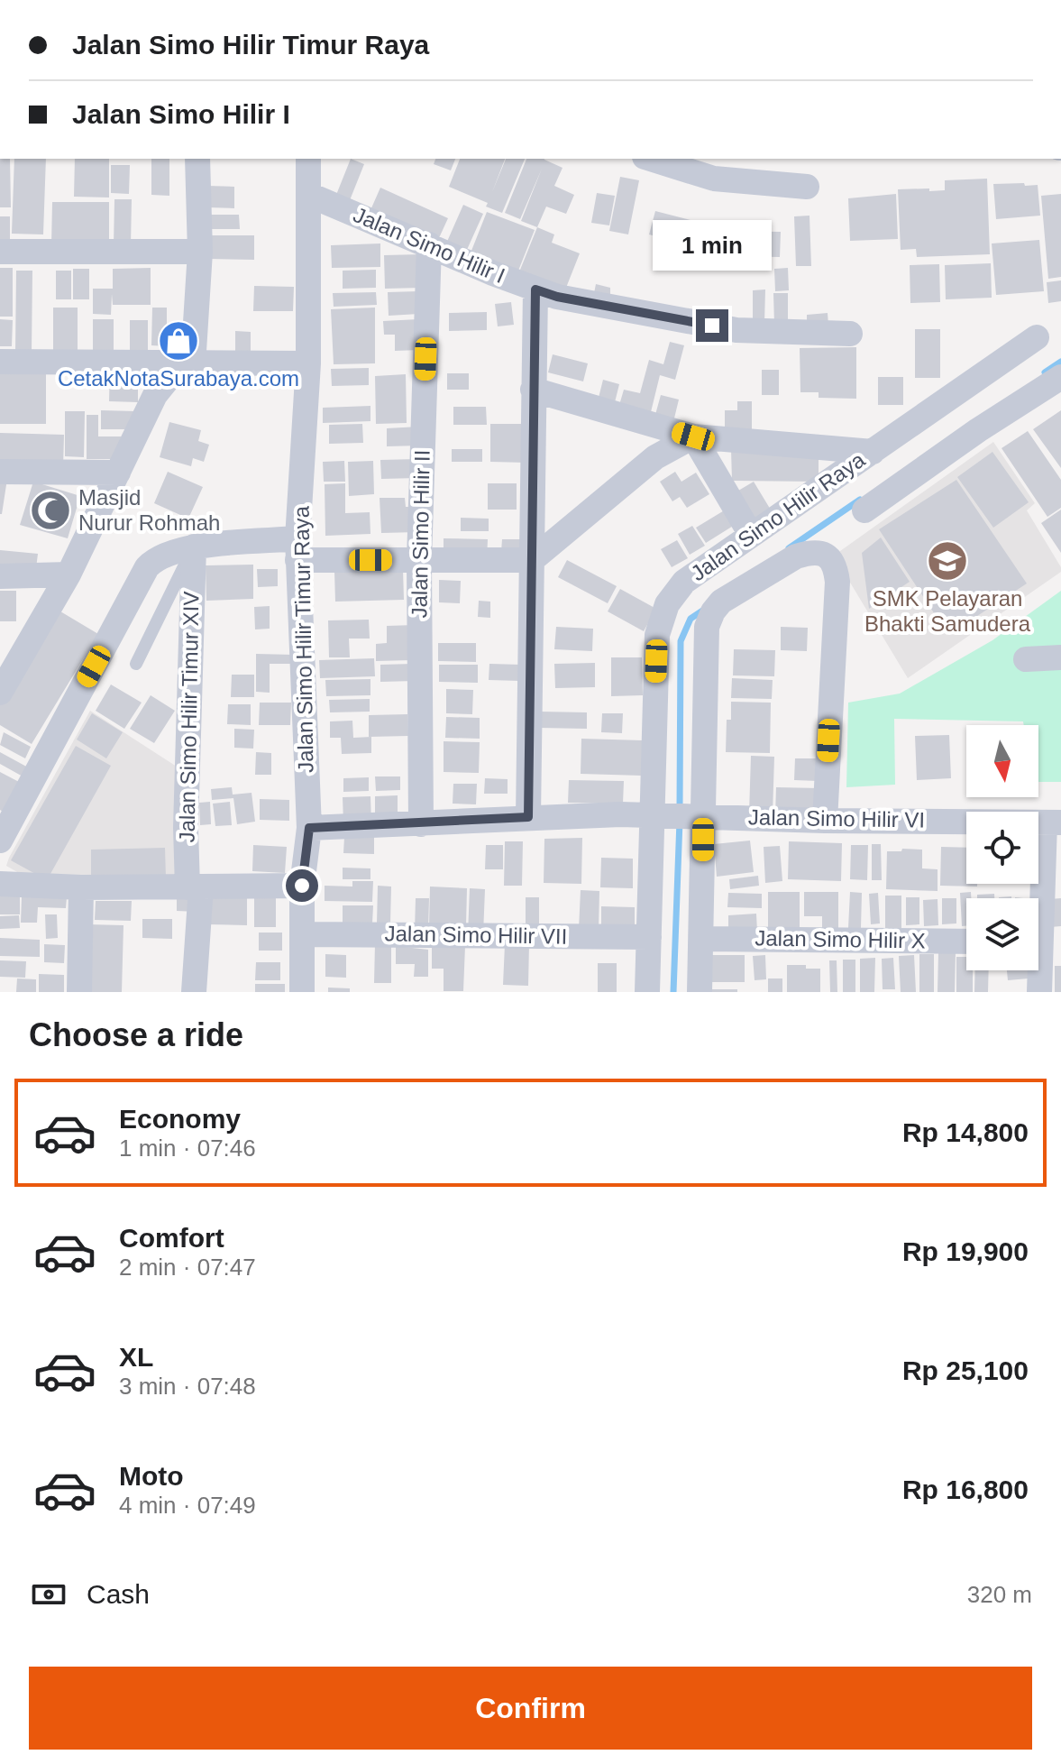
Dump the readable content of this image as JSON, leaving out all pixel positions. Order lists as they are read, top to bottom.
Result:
{
  "streets": {
    "street": [
      "Jalan Simo Hilir I",
      "Jalan Simo Hilir Raya",
      "Jalan Simo Hilir II",
      "Jalan Simo Hilir Timur Raya",
      "Jalan Simo Hilir Timur XIV",
      "Jalan Simo Hilir VI",
      "Jalan Simo Hilir VII",
      "Jalan Simo Hilir X"
    ]
  },
  "crossings": [
    ["Jalan Simo Hilir I", "Jalan Simo Hilir II"],
    ["Jalan Simo Hilir I", "Jalan Simo Hilir Timur Raya"],
    ["Jalan Simo Hilir Raya", "Jalan Simo Hilir VI"],
    ["Jalan Simo Hilir Raya", "Jalan Simo Hilir VII"],
    ["Jalan Simo Hilir Raya", "Jalan Simo Hilir X"],
    ["Jalan Simo Hilir II", "Jalan Simo Hilir VI"],
    ["Jalan Simo Hilir Timur Raya", "Jalan Simo Hilir VI"],
    ["Jalan Simo Hilir Timur Raya", "Jalan Simo Hilir VII"]
  ],
  "places": {
    "shop": ["CetakNotaSurabaya.com"],
    "mosque": ["Masjid Nurur Rohmah"],
    "school or university": ["SMK Pelayaran Bhakti Samudera"]
  },
  "north": "bottom",
  "page": {
    "banner": ["Jalan Simo Hilir Timur Raya", "Jalan Simo Hilir I"],
    "bubble": "1 min",
    "heading": "Choose a ride",
    "list": [
      {
        "name": "Economy",
        "note": "1 min · 07:46",
        "value": "Rp 14,800"
      },
      {
        "name": "Comfort",
        "note": "2 min · 07:47",
        "value": "Rp 19,900"
      },
      {
        "name": "XL",
        "note": "3 min · 07:48",
        "value": "Rp 25,100"
      },
      {
        "name": "Moto",
        "note": "4 min · 07:49",
        "value": "Rp 16,800"
      }
    ],
    "pay": ["Cash", "320 m"],
    "buttons": "Confirm"
  }
}
